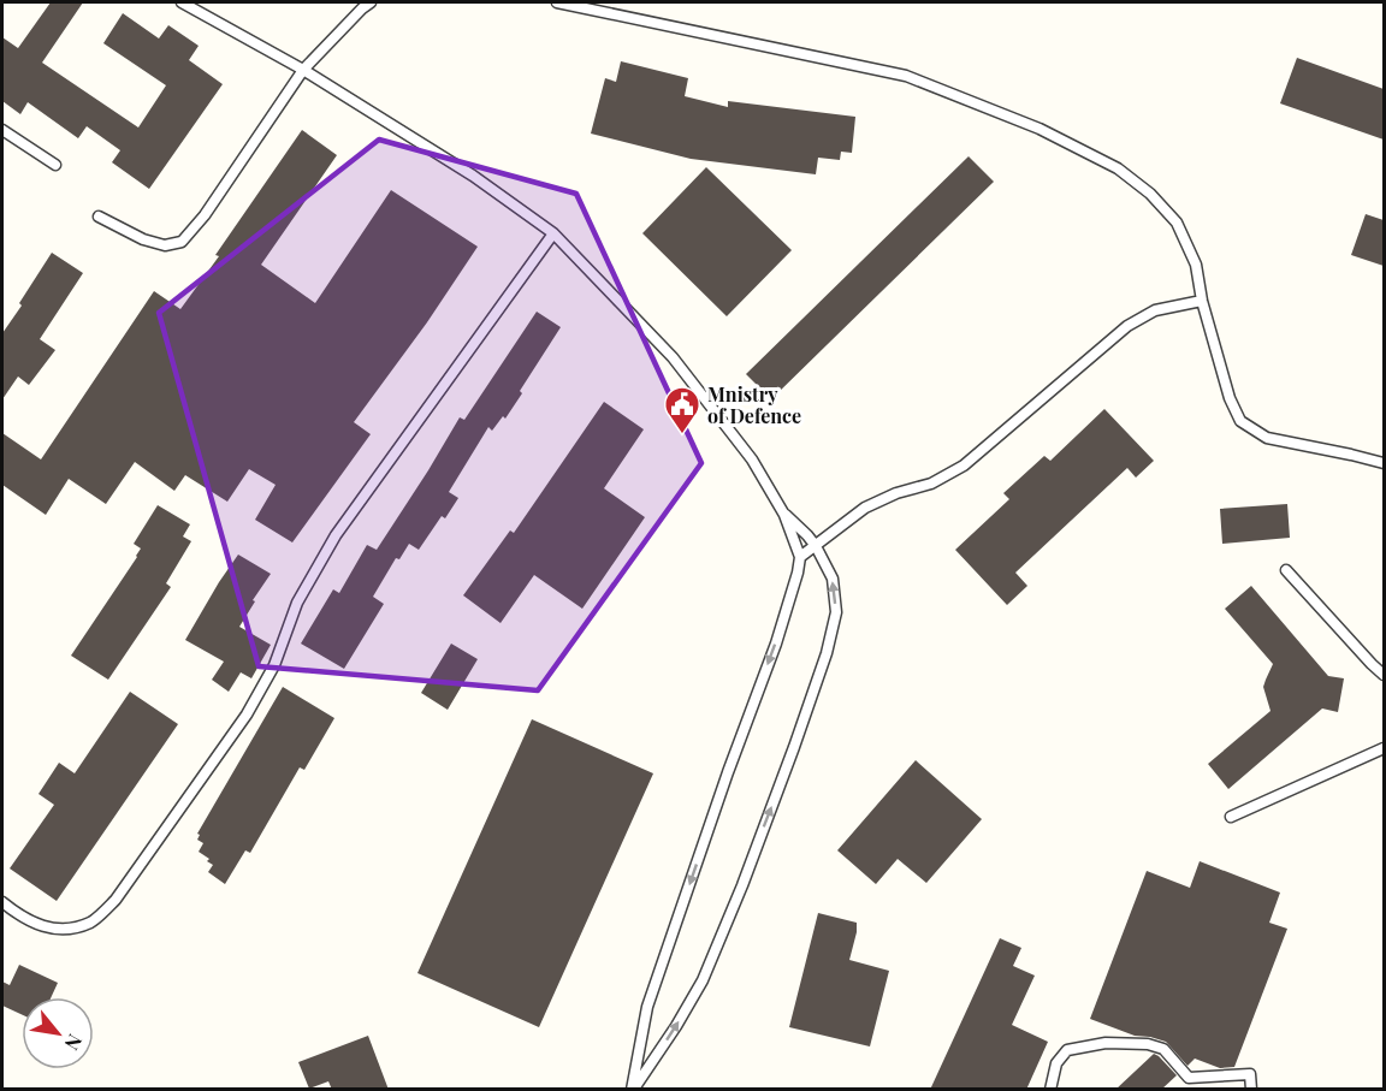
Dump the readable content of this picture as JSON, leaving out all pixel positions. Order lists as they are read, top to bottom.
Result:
{
  "places": {
    "public building": ["Mnistry of Defence"]
  },
  "north": "bottom right"
}
